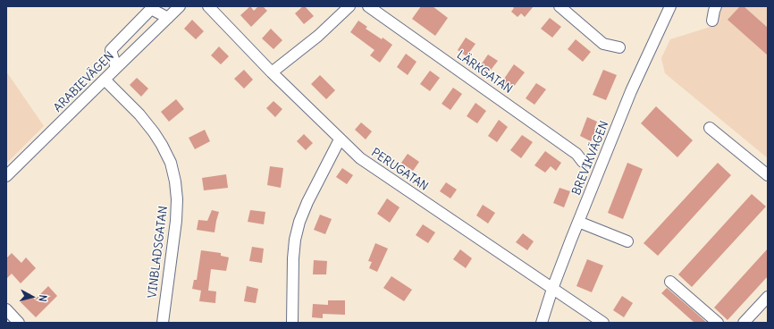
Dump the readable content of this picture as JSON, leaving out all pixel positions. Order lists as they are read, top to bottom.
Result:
{
  "streets": {
    "street": [
      "LÄRKGATAN",
      "ARABIEVÄGEN",
      "BREVIKVÄGEN",
      "PERUGATAN",
      "VINBLADSGATAN"
    ]
  },
  "crossings": [
    ["ARABIEVÄGEN", "VINBLADSGATAN"],
    ["BREVIKVÄGEN", "PERUGATAN"]
  ],
  "north": "right"
}
